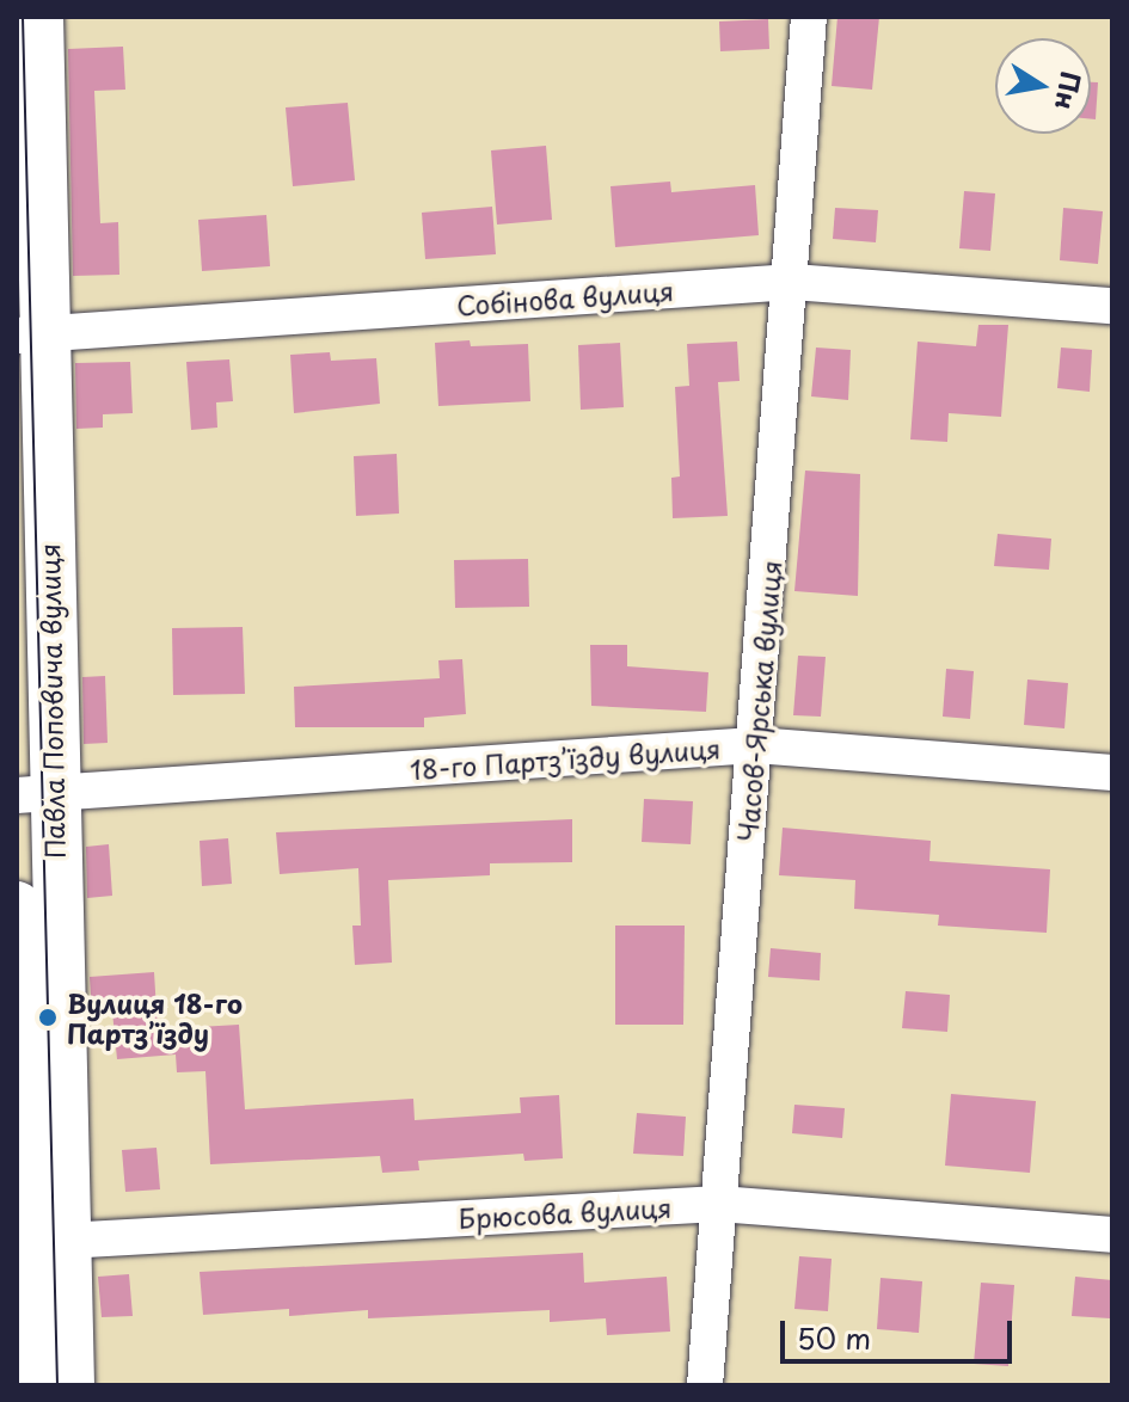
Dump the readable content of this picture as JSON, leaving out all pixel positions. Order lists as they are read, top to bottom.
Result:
{
  "streets": {
    "main road": ["Павла Поповича вулиця"],
    "street": [
      "Собінова вулиця",
      "Часов-Ярська вулиця",
      "18-го Партз’їзду вулиця",
      "Брюсова вулиця"
    ]
  },
  "crossings": [
    ["Собінова вулиця", "Павла Поповича вулиця"],
    ["Собінова вулиця", "Часов-Ярська вулиця"],
    ["Павла Поповича вулиця", "18-го Партз’їзду вулиця"],
    ["Павла Поповича вулиця", "Брюсова вулиця"],
    ["Часов-Ярська вулиця", "18-го Партз’їзду вулиця"],
    ["Часов-Ярська вулиця", "Брюсова вулиця"]
  ],
  "places": ["Вулиця 18-го Партз’їзду"],
  "scale_bar": "50 m",
  "north": "right"
}
